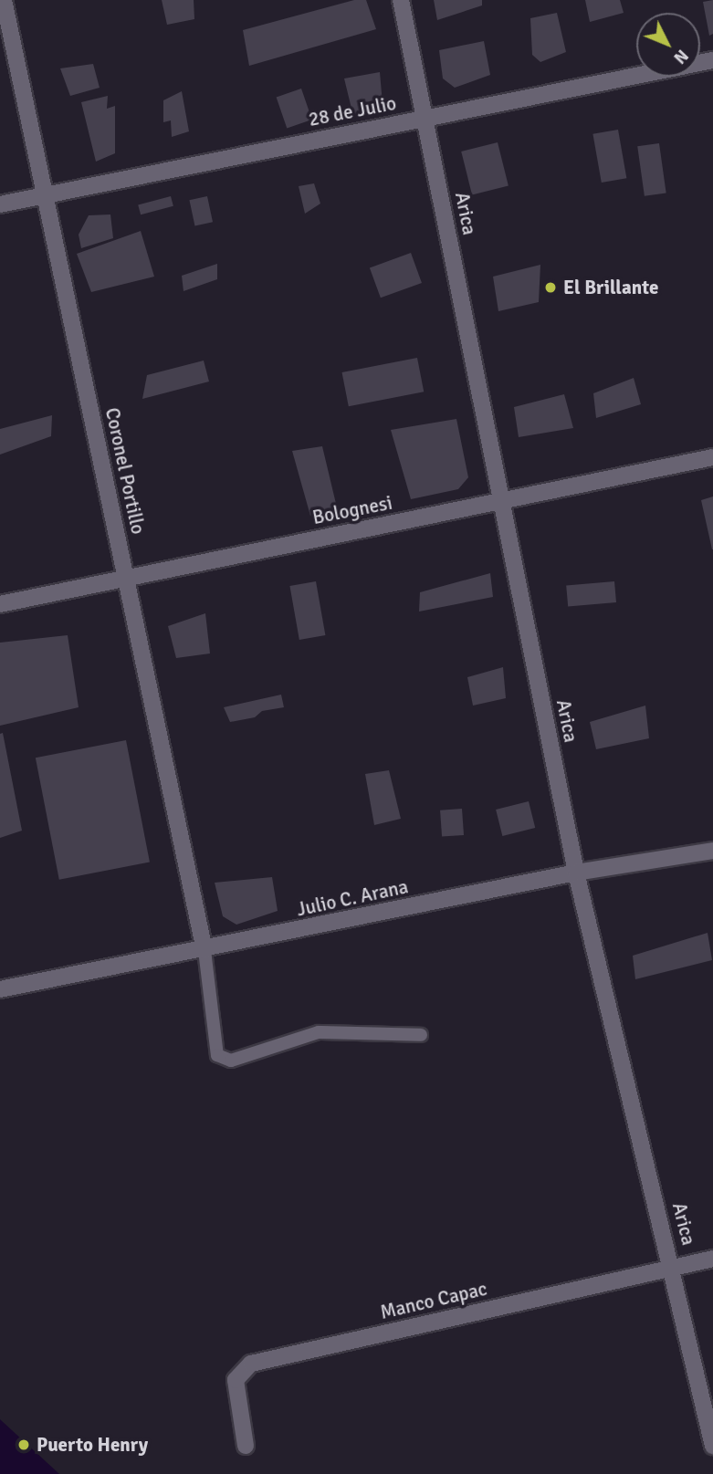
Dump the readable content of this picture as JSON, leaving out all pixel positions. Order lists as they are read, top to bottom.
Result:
{
  "streets": {
    "street": [
      "28 de Julio",
      "Arica",
      "Coronel Portillo",
      "Bolognesi",
      "Julio C. Arana",
      "Manco Capac"
    ]
  },
  "crossings": [
    ["28 de Julio", "Arica"],
    ["28 de Julio", "Coronel Portillo"],
    ["Arica", "Bolognesi"],
    ["Arica", "Julio C. Arana"],
    ["Arica", "Manco Capac"],
    ["Coronel Portillo", "Bolognesi"],
    ["Coronel Portillo", "Julio C. Arana"]
  ],
  "places": ["El Brillante", "Puerto Henry"],
  "north": "bottom right"
}
